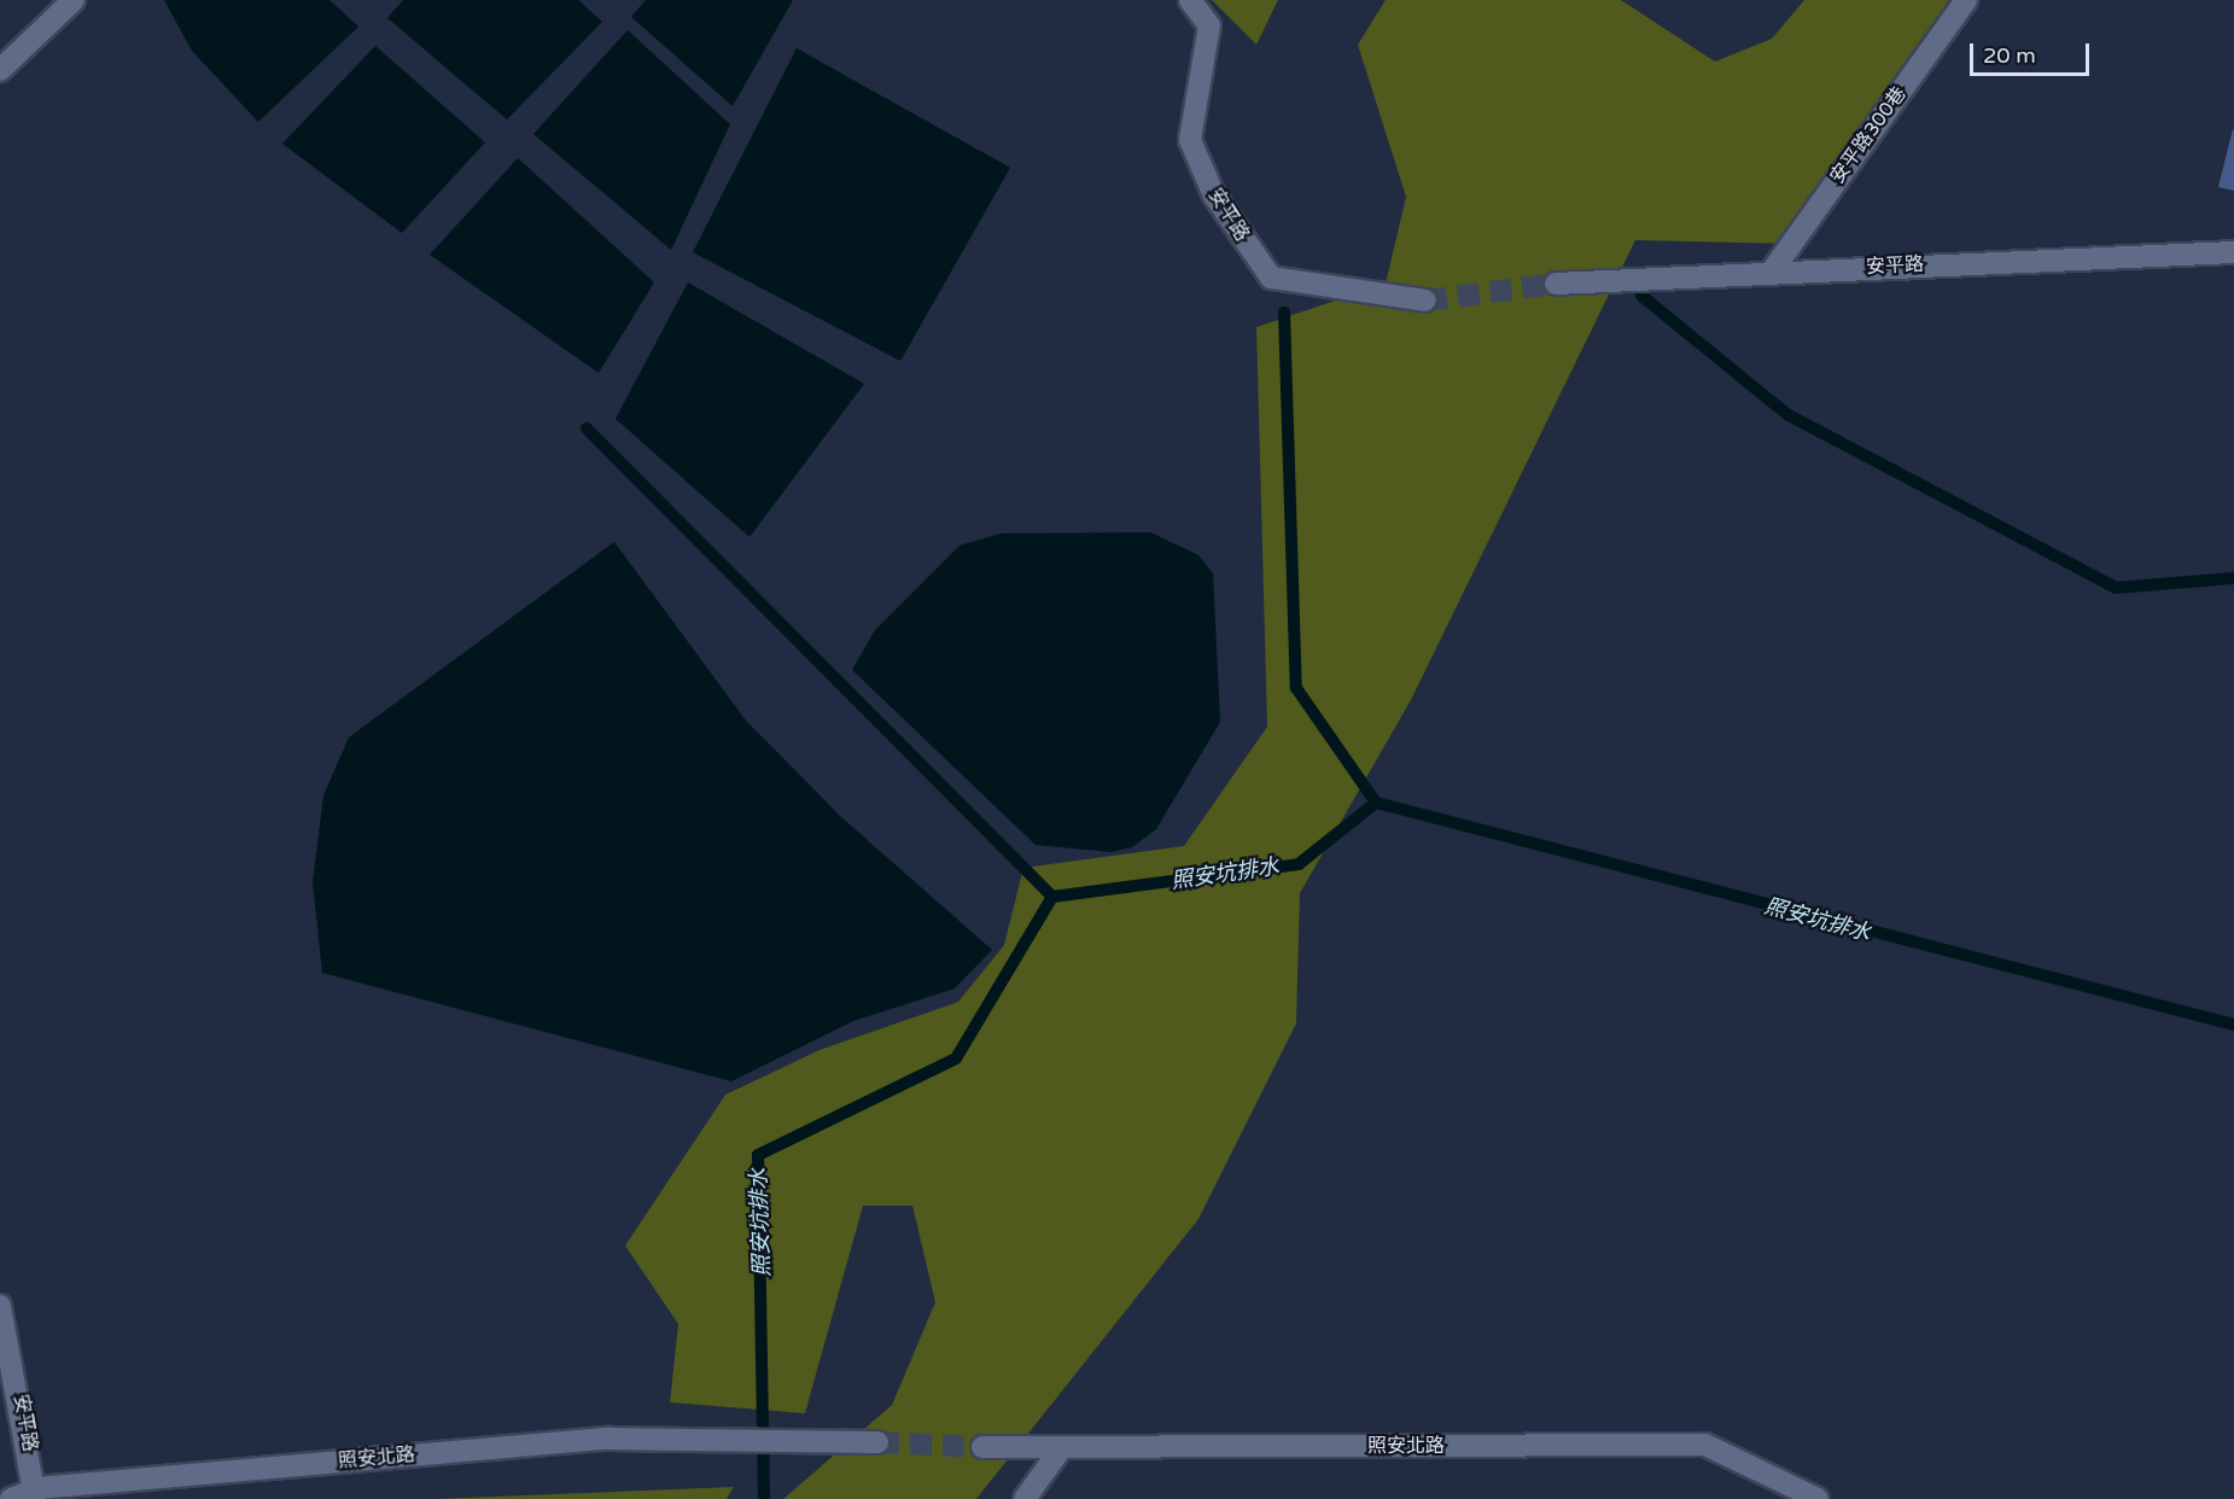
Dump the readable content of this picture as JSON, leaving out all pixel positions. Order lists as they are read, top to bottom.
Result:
{
  "streets": {
    "street": ["安平路300巷", "安平路", "照安北路"]
  },
  "crossings": [
    ["安平路300巷", "安平路"],
    ["安平路", "照安北路"]
  ],
  "water": ["照安坑排水"],
  "scale_bar": "20 m"
}
